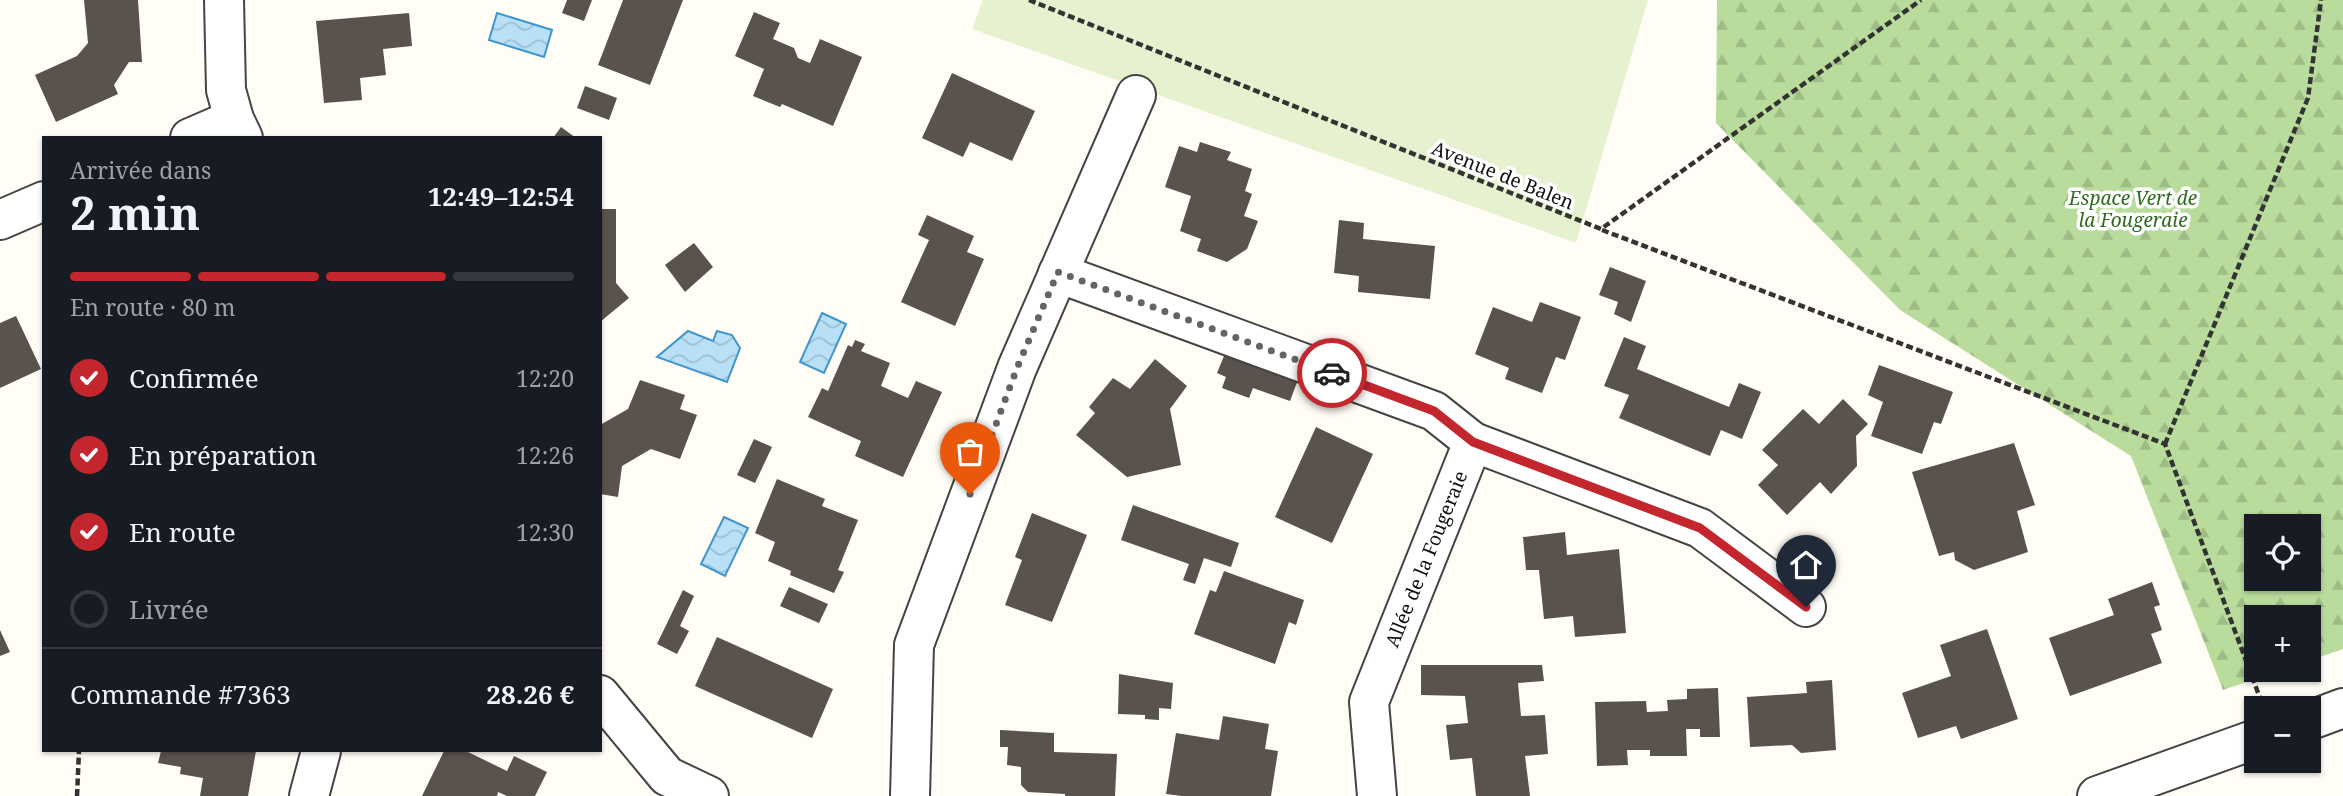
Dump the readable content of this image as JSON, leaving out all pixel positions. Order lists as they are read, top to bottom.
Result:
{
  "streets": {
    "street": ["Allée de la Fougeraie"],
    "path": ["Avenue de Balen"]
  },
  "parks": ["Espace Vert de la Fougeraie"],
  "page": {
    "heading": ["2 min", "Arrivée dans", "12:49–12:54"],
    "panel": ["Commande #7363", "28.26 €"],
    "bar": "En route · 80 m",
    "list": [
      ["Confirmée", "12:20"],
      ["En préparation", "12:26"],
      ["En route", "12:30"],
      "Livrée"
    ],
    "map_buttons": ["+", "−"]
  }
}
